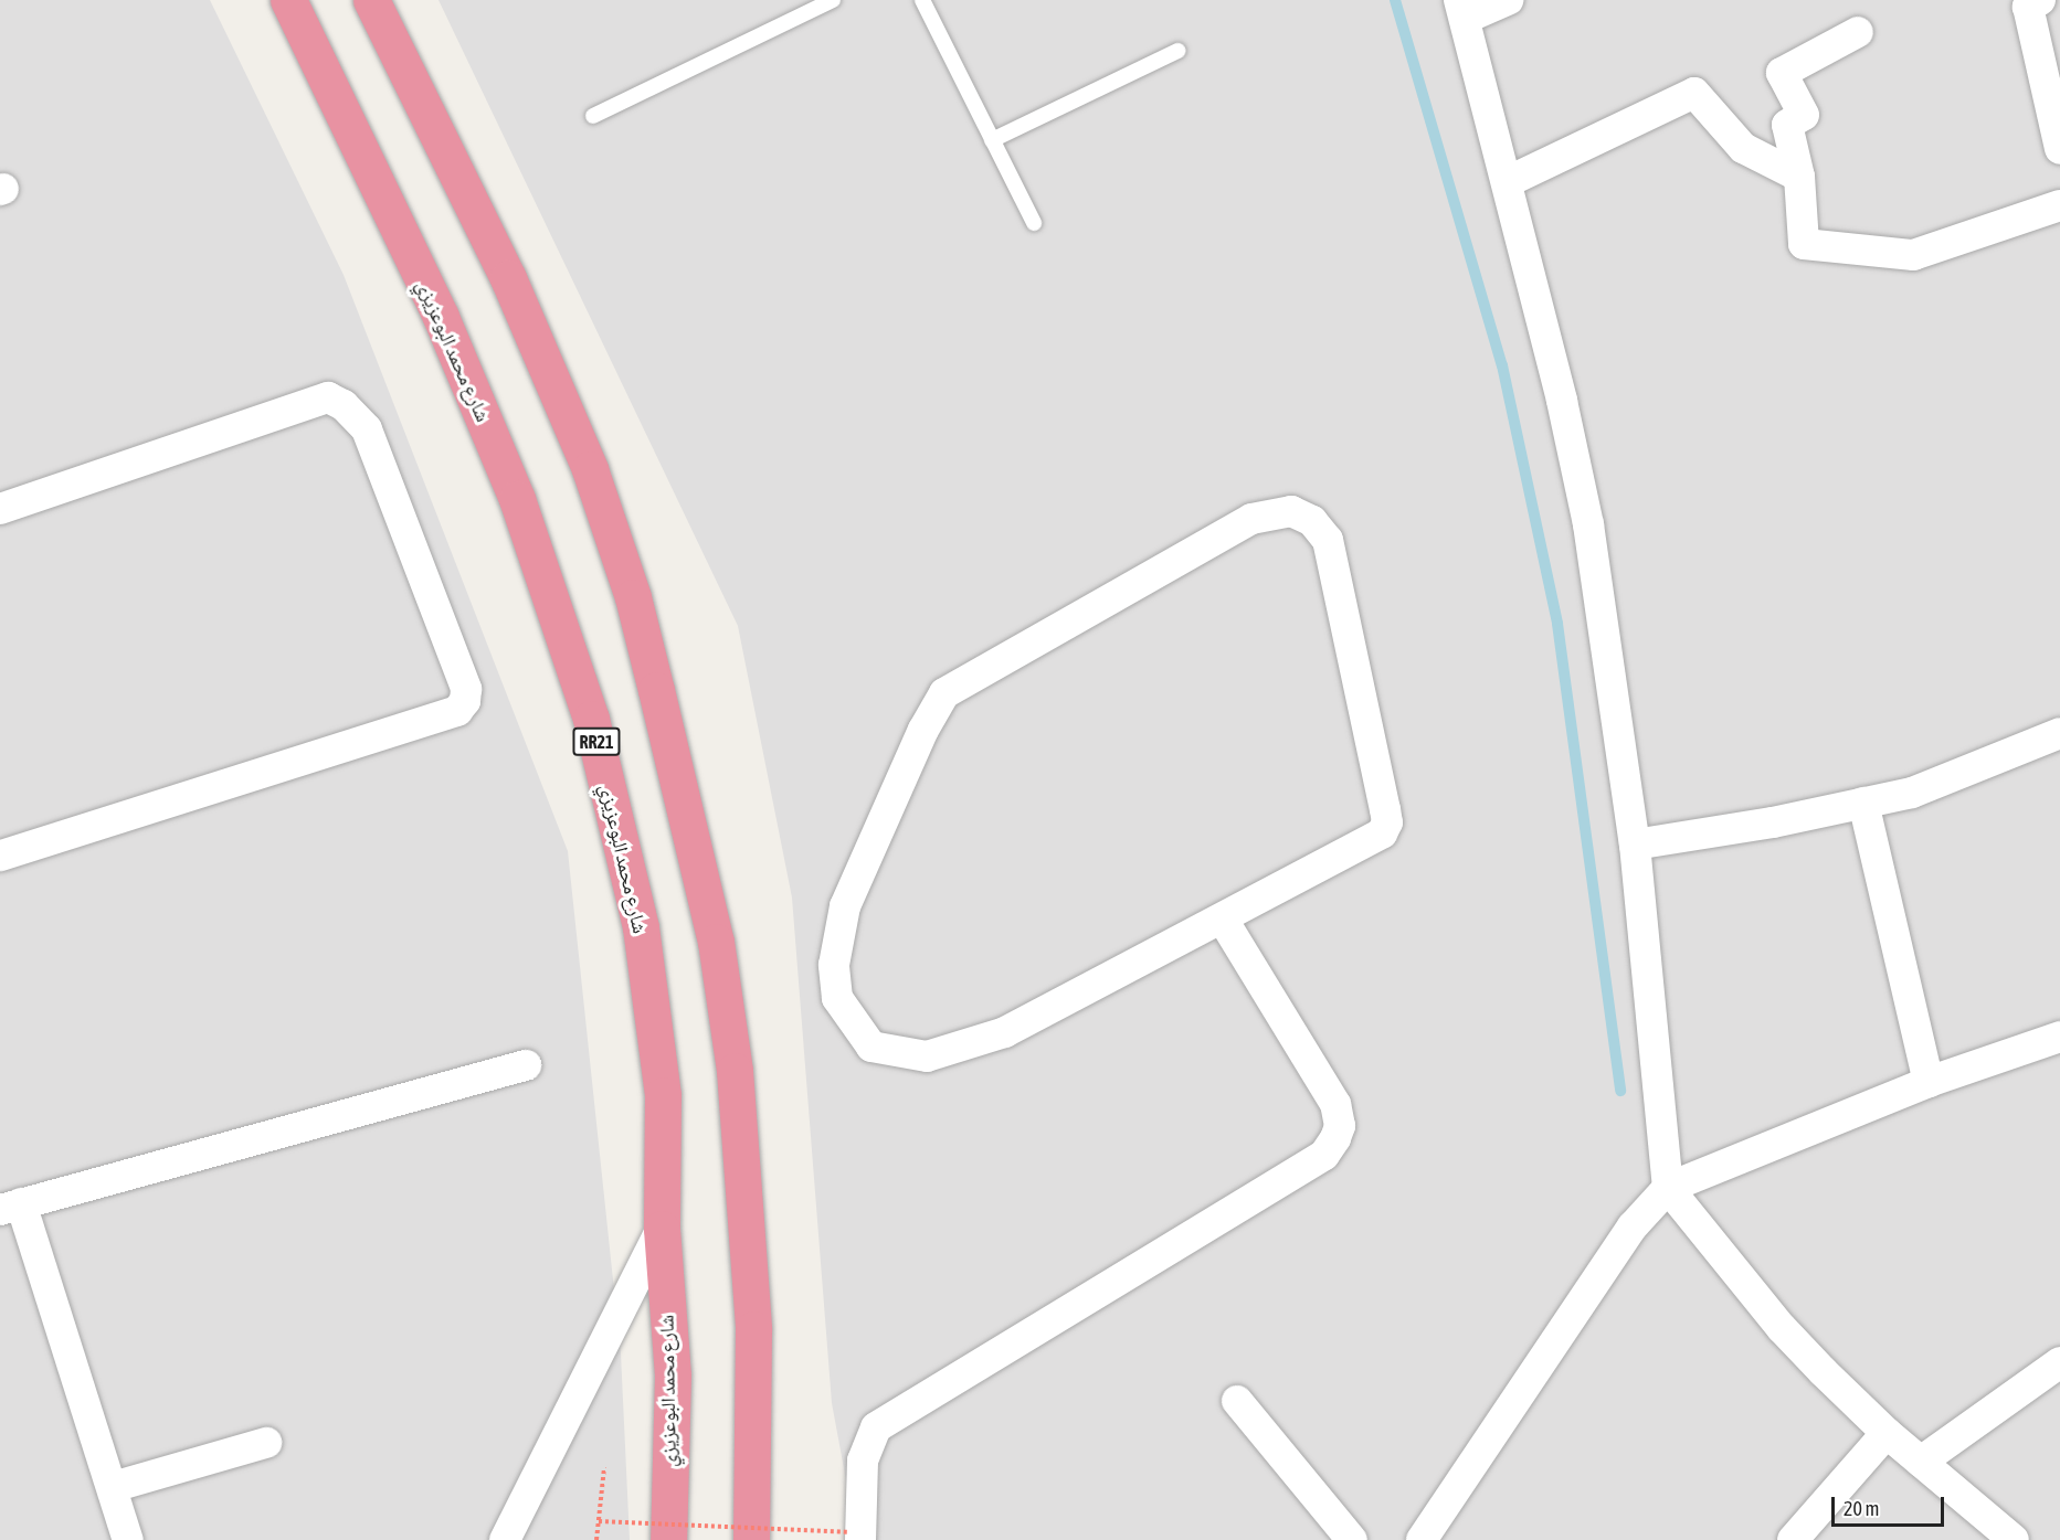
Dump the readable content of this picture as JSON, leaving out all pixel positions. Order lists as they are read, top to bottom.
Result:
{
  "streets": {
    "highway": ["شارع محمد البوعزيزي", "RR21"]
  },
  "scale_bar": "20 m"
}
